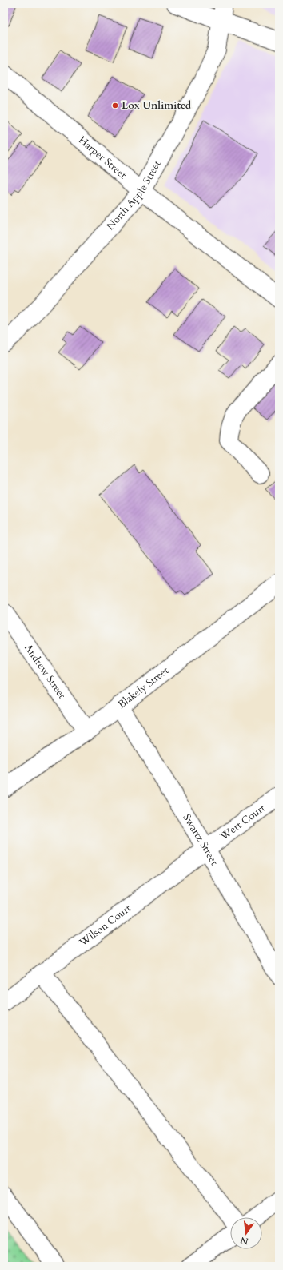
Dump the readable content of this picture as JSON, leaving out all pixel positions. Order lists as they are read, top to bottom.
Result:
{
  "streets": {
    "street": [
      "Harper Street",
      "North Apple Street",
      "Andrew Street",
      "Blakely Street",
      "Wert Court",
      "Swartz Street",
      "Wilson Court"
    ]
  },
  "crossings": [
    ["Harper Street", "North Apple Street"],
    ["Andrew Street", "Blakely Street"],
    ["Blakely Street", "Swartz Street"],
    ["Wert Court", "Swartz Street"],
    ["Wert Court", "Wilson Court"],
    ["Swartz Street", "Wilson Court"]
  ],
  "places": ["Lox Unlimited"],
  "north": "bottom"
}
